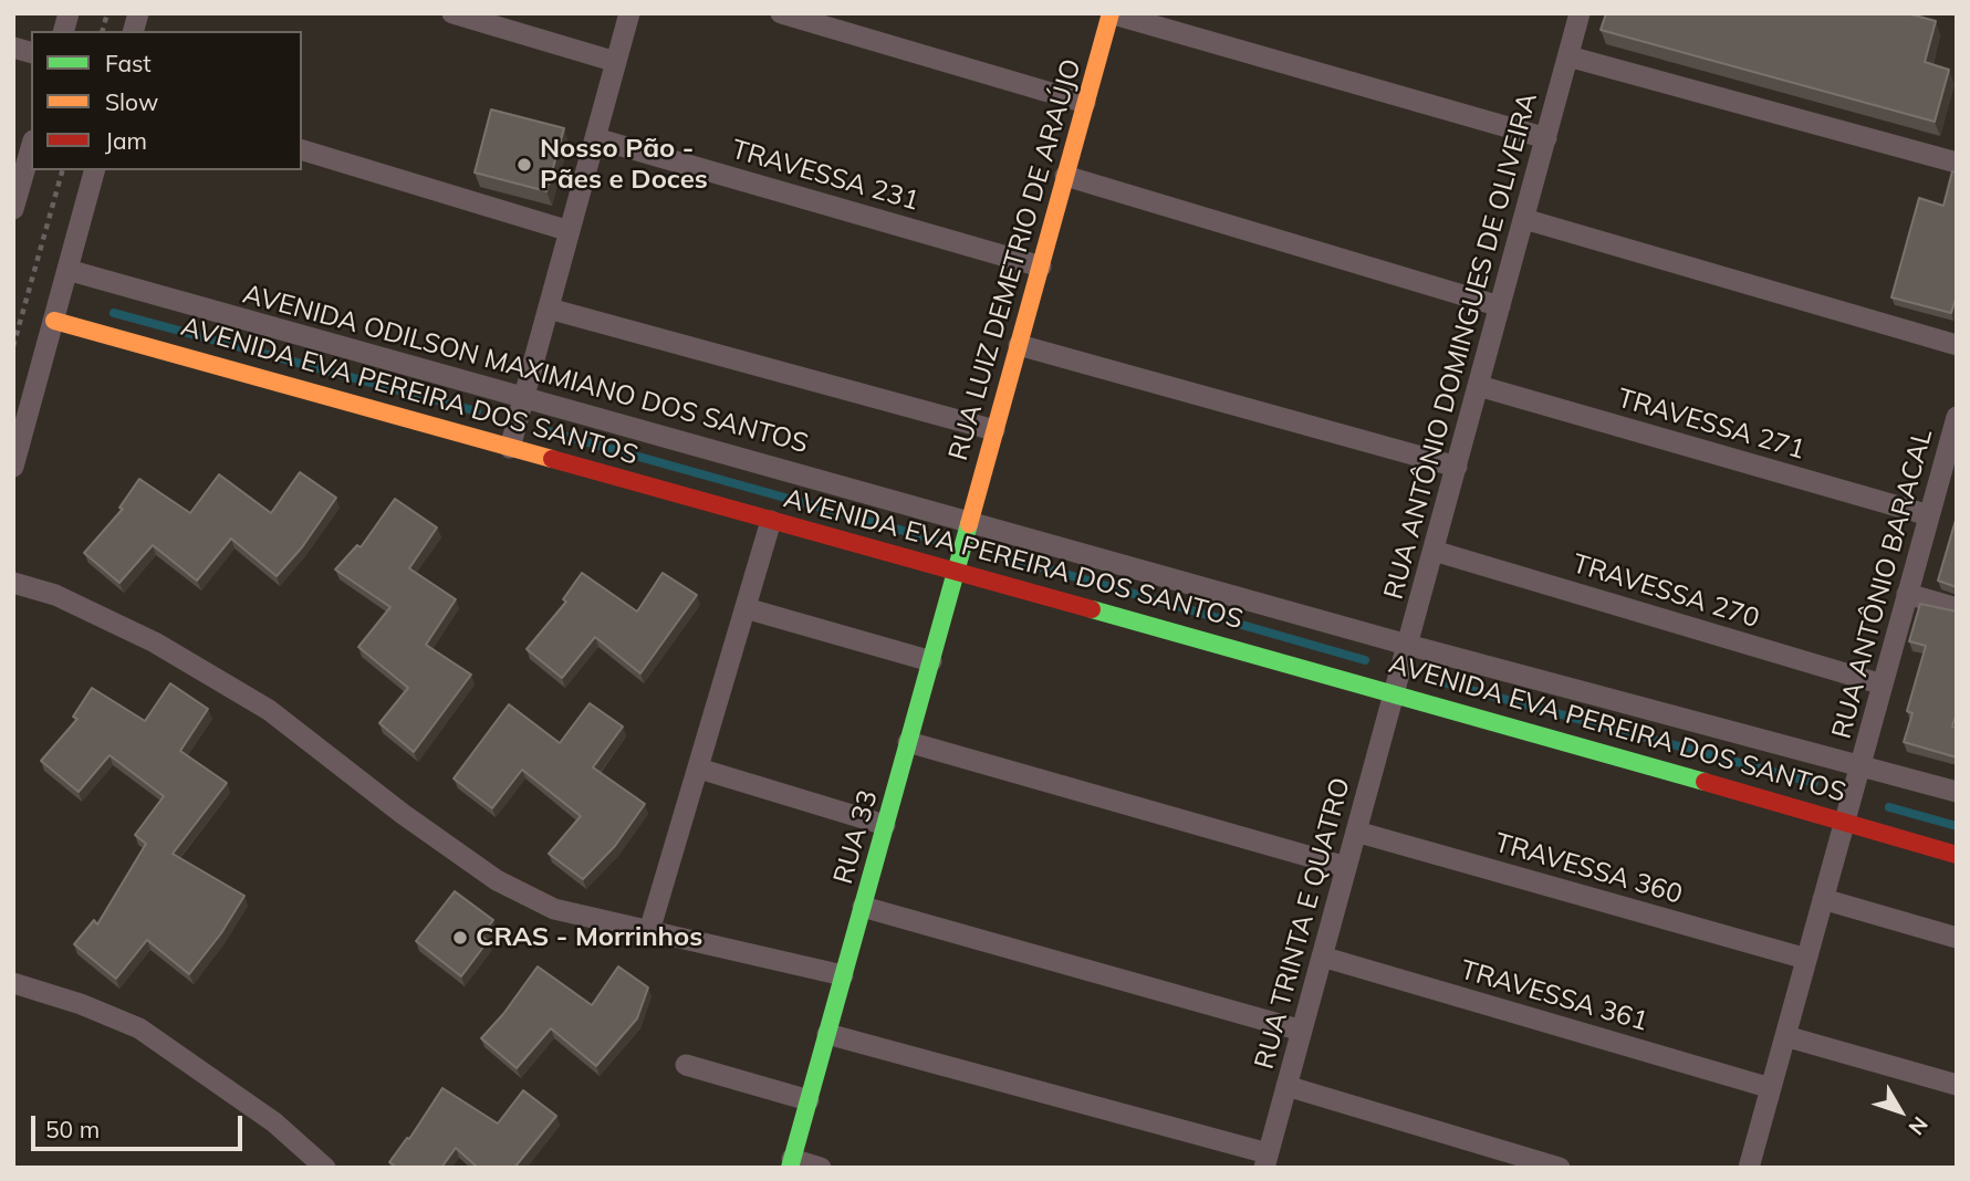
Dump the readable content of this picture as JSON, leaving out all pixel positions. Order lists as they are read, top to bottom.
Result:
{
  "streets": {
    "street": [
      "TRAVESSA 231",
      "RUA LUIZ DEMETRIO DE ARAÚJO",
      "RUA ANTÔNIO DOMINGUES DE OLIVEIRA",
      "AVENIDA ODILSON MAXIMIANO DOS SANTOS",
      "AVENIDA EVA PEREIRA DOS SANTOS",
      "TRAVESSA 271",
      "RUA ANTÔNIO BARACAL",
      "TRAVESSA 270",
      "RUA 33",
      "TRAVESSA 360",
      "RUA TRINTA E QUATRO",
      "TRAVESSA 361"
    ]
  },
  "crossings": [
    ["TRAVESSA 231", "RUA LUIZ DEMETRIO DE ARAÚJO"],
    ["RUA LUIZ DEMETRIO DE ARAÚJO", "AVENIDA ODILSON MAXIMIANO DOS SANTOS"],
    ["RUA LUIZ DEMETRIO DE ARAÚJO", "AVENIDA EVA PEREIRA DOS SANTOS"],
    ["RUA LUIZ DEMETRIO DE ARAÚJO", "RUA 33"],
    ["RUA ANTÔNIO DOMINGUES DE OLIVEIRA", "AVENIDA EVA PEREIRA DOS SANTOS"],
    ["RUA ANTÔNIO DOMINGUES DE OLIVEIRA", "TRAVESSA 271"],
    ["RUA ANTÔNIO DOMINGUES DE OLIVEIRA", "TRAVESSA 270"],
    ["RUA ANTÔNIO DOMINGUES DE OLIVEIRA", "RUA TRINTA E QUATRO"],
    ["AVENIDA ODILSON MAXIMIANO DOS SANTOS", "AVENIDA EVA PEREIRA DOS SANTOS"],
    ["AVENIDA ODILSON MAXIMIANO DOS SANTOS", "RUA 33"],
    ["AVENIDA EVA PEREIRA DOS SANTOS", "RUA ANTÔNIO BARACAL"],
    ["AVENIDA EVA PEREIRA DOS SANTOS", "RUA 33"],
    ["AVENIDA EVA PEREIRA DOS SANTOS", "RUA TRINTA E QUATRO"],
    ["TRAVESSA 271", "RUA ANTÔNIO BARACAL"],
    ["RUA ANTÔNIO BARACAL", "TRAVESSA 270"],
    ["RUA ANTÔNIO BARACAL", "TRAVESSA 360"],
    ["RUA ANTÔNIO BARACAL", "TRAVESSA 361"],
    ["TRAVESSA 360", "RUA TRINTA E QUATRO"],
    ["RUA TRINTA E QUATRO", "TRAVESSA 361"]
  ],
  "places": ["Nosso Pão - Pães e Doces", "CRAS - Morrinhos"],
  "legend": ["Fast", "Slow", "Jam"],
  "scale_bar": "50 m",
  "north": "bottom right"
}
